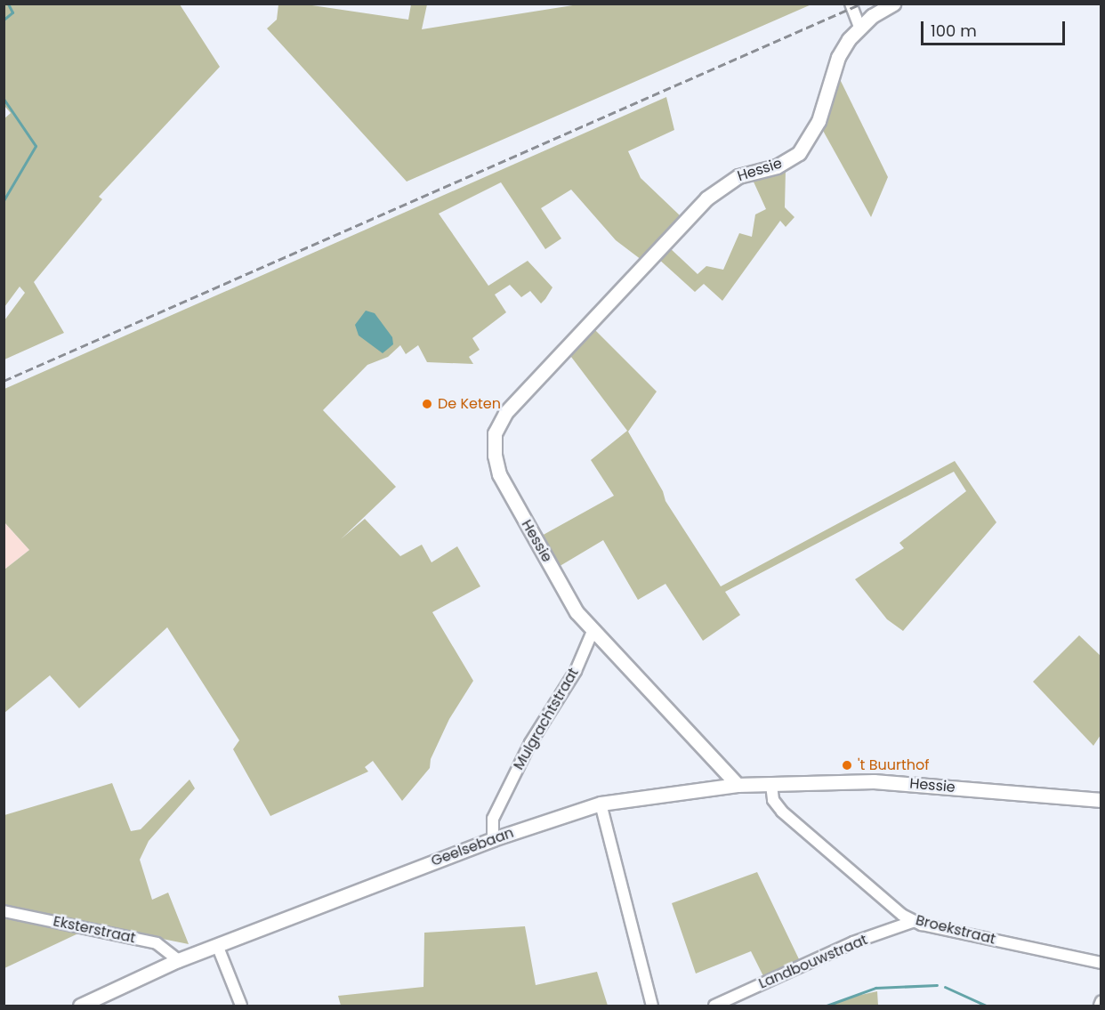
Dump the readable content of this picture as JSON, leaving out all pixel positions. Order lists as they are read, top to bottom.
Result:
{
  "streets": {
    "street": [
      "Hessie",
      "Mulgrachtstraat",
      "Geelsebaan",
      "Eksterstraat",
      "Broekstraat",
      "Landbouwstraat"
    ]
  },
  "crossings": [
    ["Hessie", "Mulgrachtstraat"],
    ["Hessie", "Geelsebaan"],
    ["Hessie", "Broekstraat"],
    ["Mulgrachtstraat", "Geelsebaan"],
    ["Geelsebaan", "Eksterstraat"],
    ["Broekstraat", "Landbouwstraat"]
  ],
  "places": ["De Keten", "'t Buurthof"],
  "scale_bar": "100 m"
}
